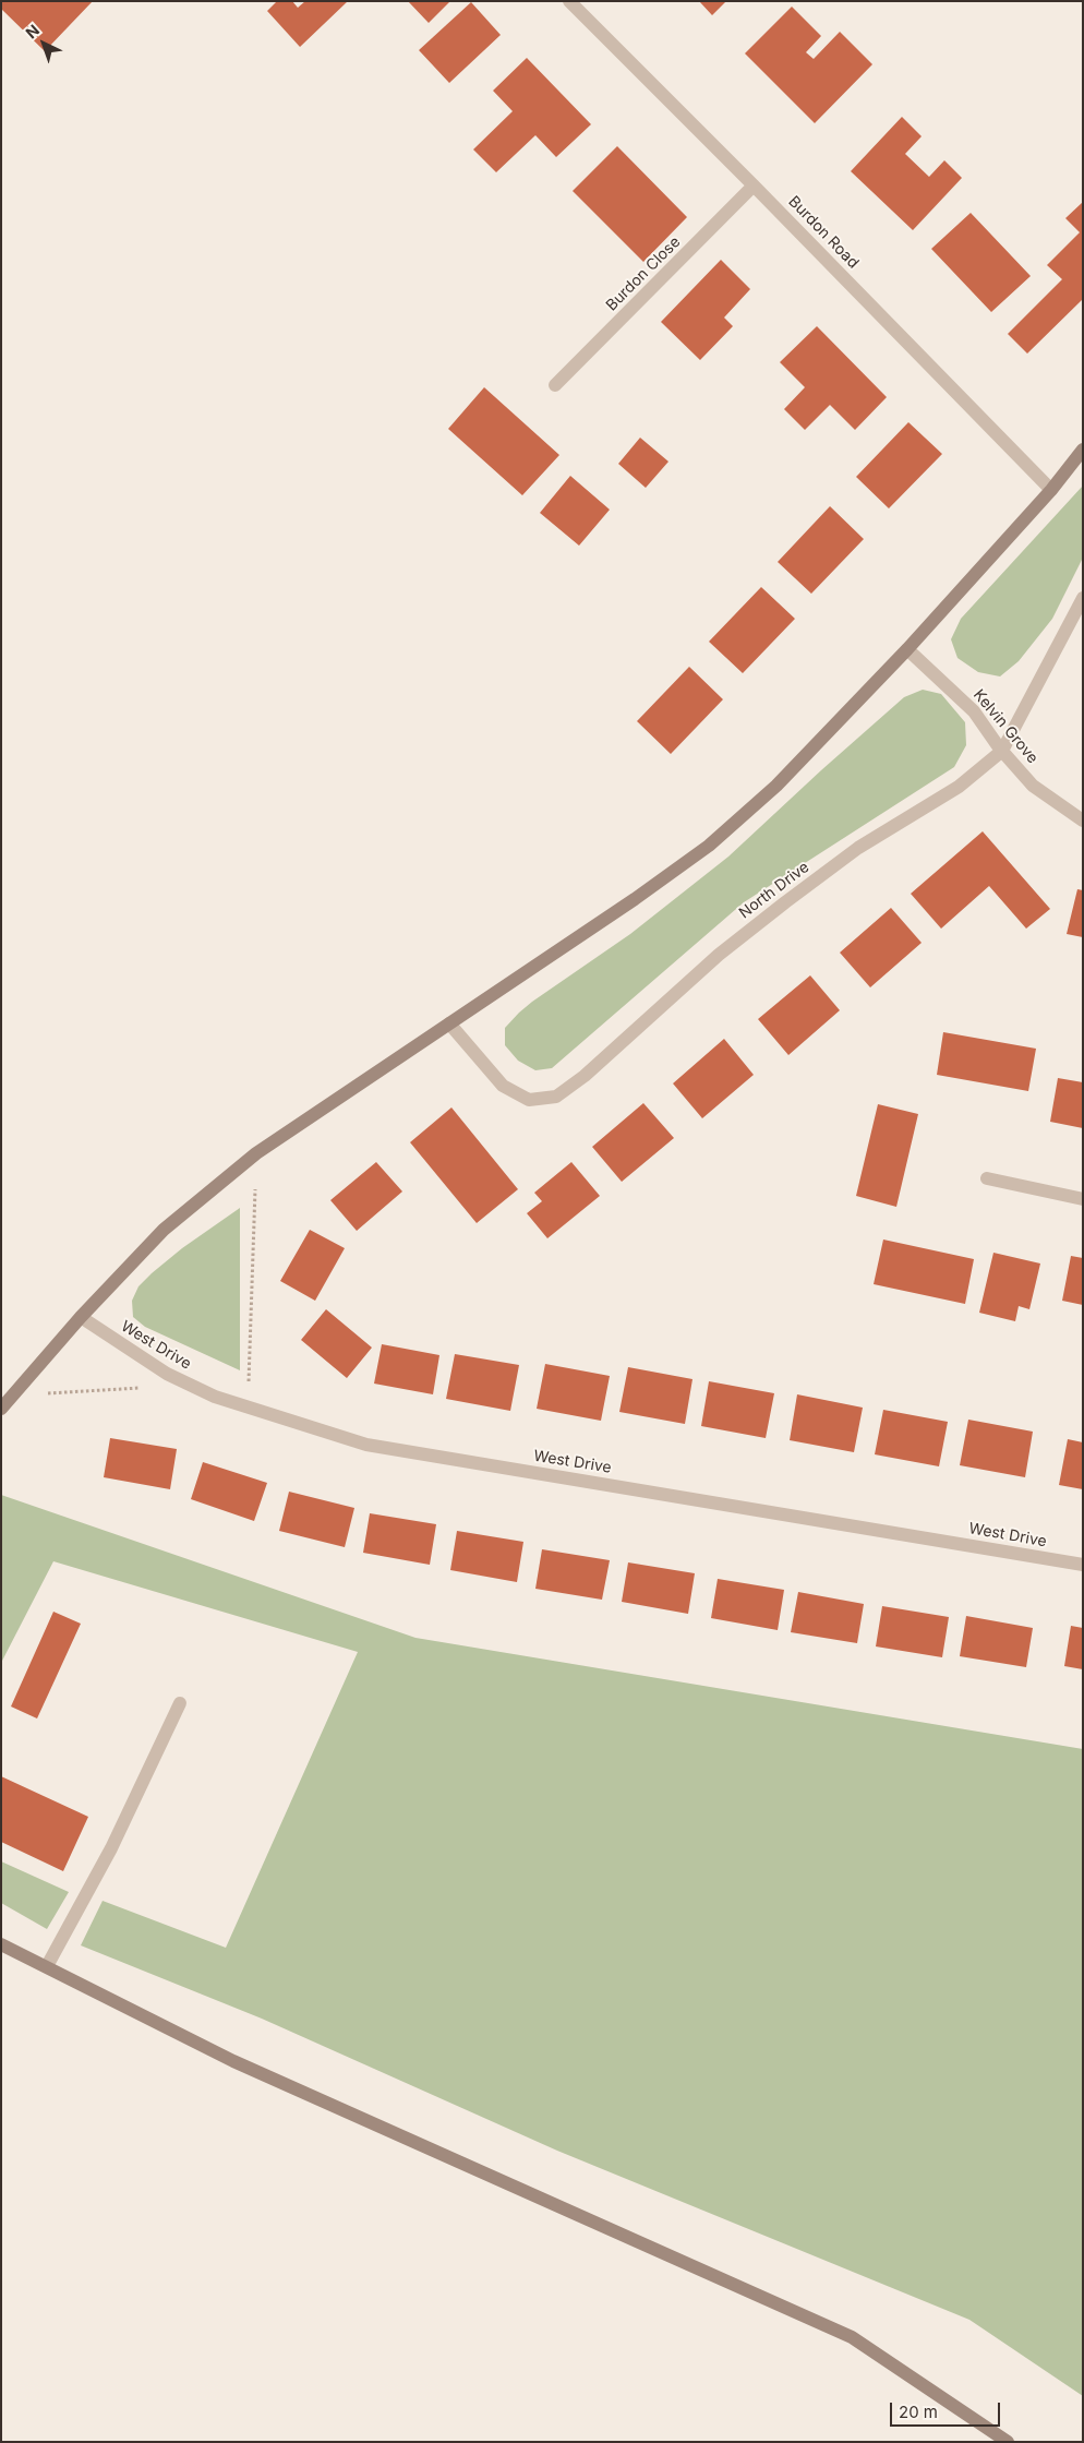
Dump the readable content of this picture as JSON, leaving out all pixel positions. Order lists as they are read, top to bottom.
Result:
{
  "streets": {
    "street": [
      "Burdon Road",
      "Burdon Close",
      "Kelvin Grove",
      "North Drive",
      "West Drive"
    ]
  },
  "crossings": [
    ["Burdon Road", "Burdon Close"],
    ["Kelvin Grove", "North Drive"]
  ],
  "scale_bar": "20 m",
  "north": "top left"
}
